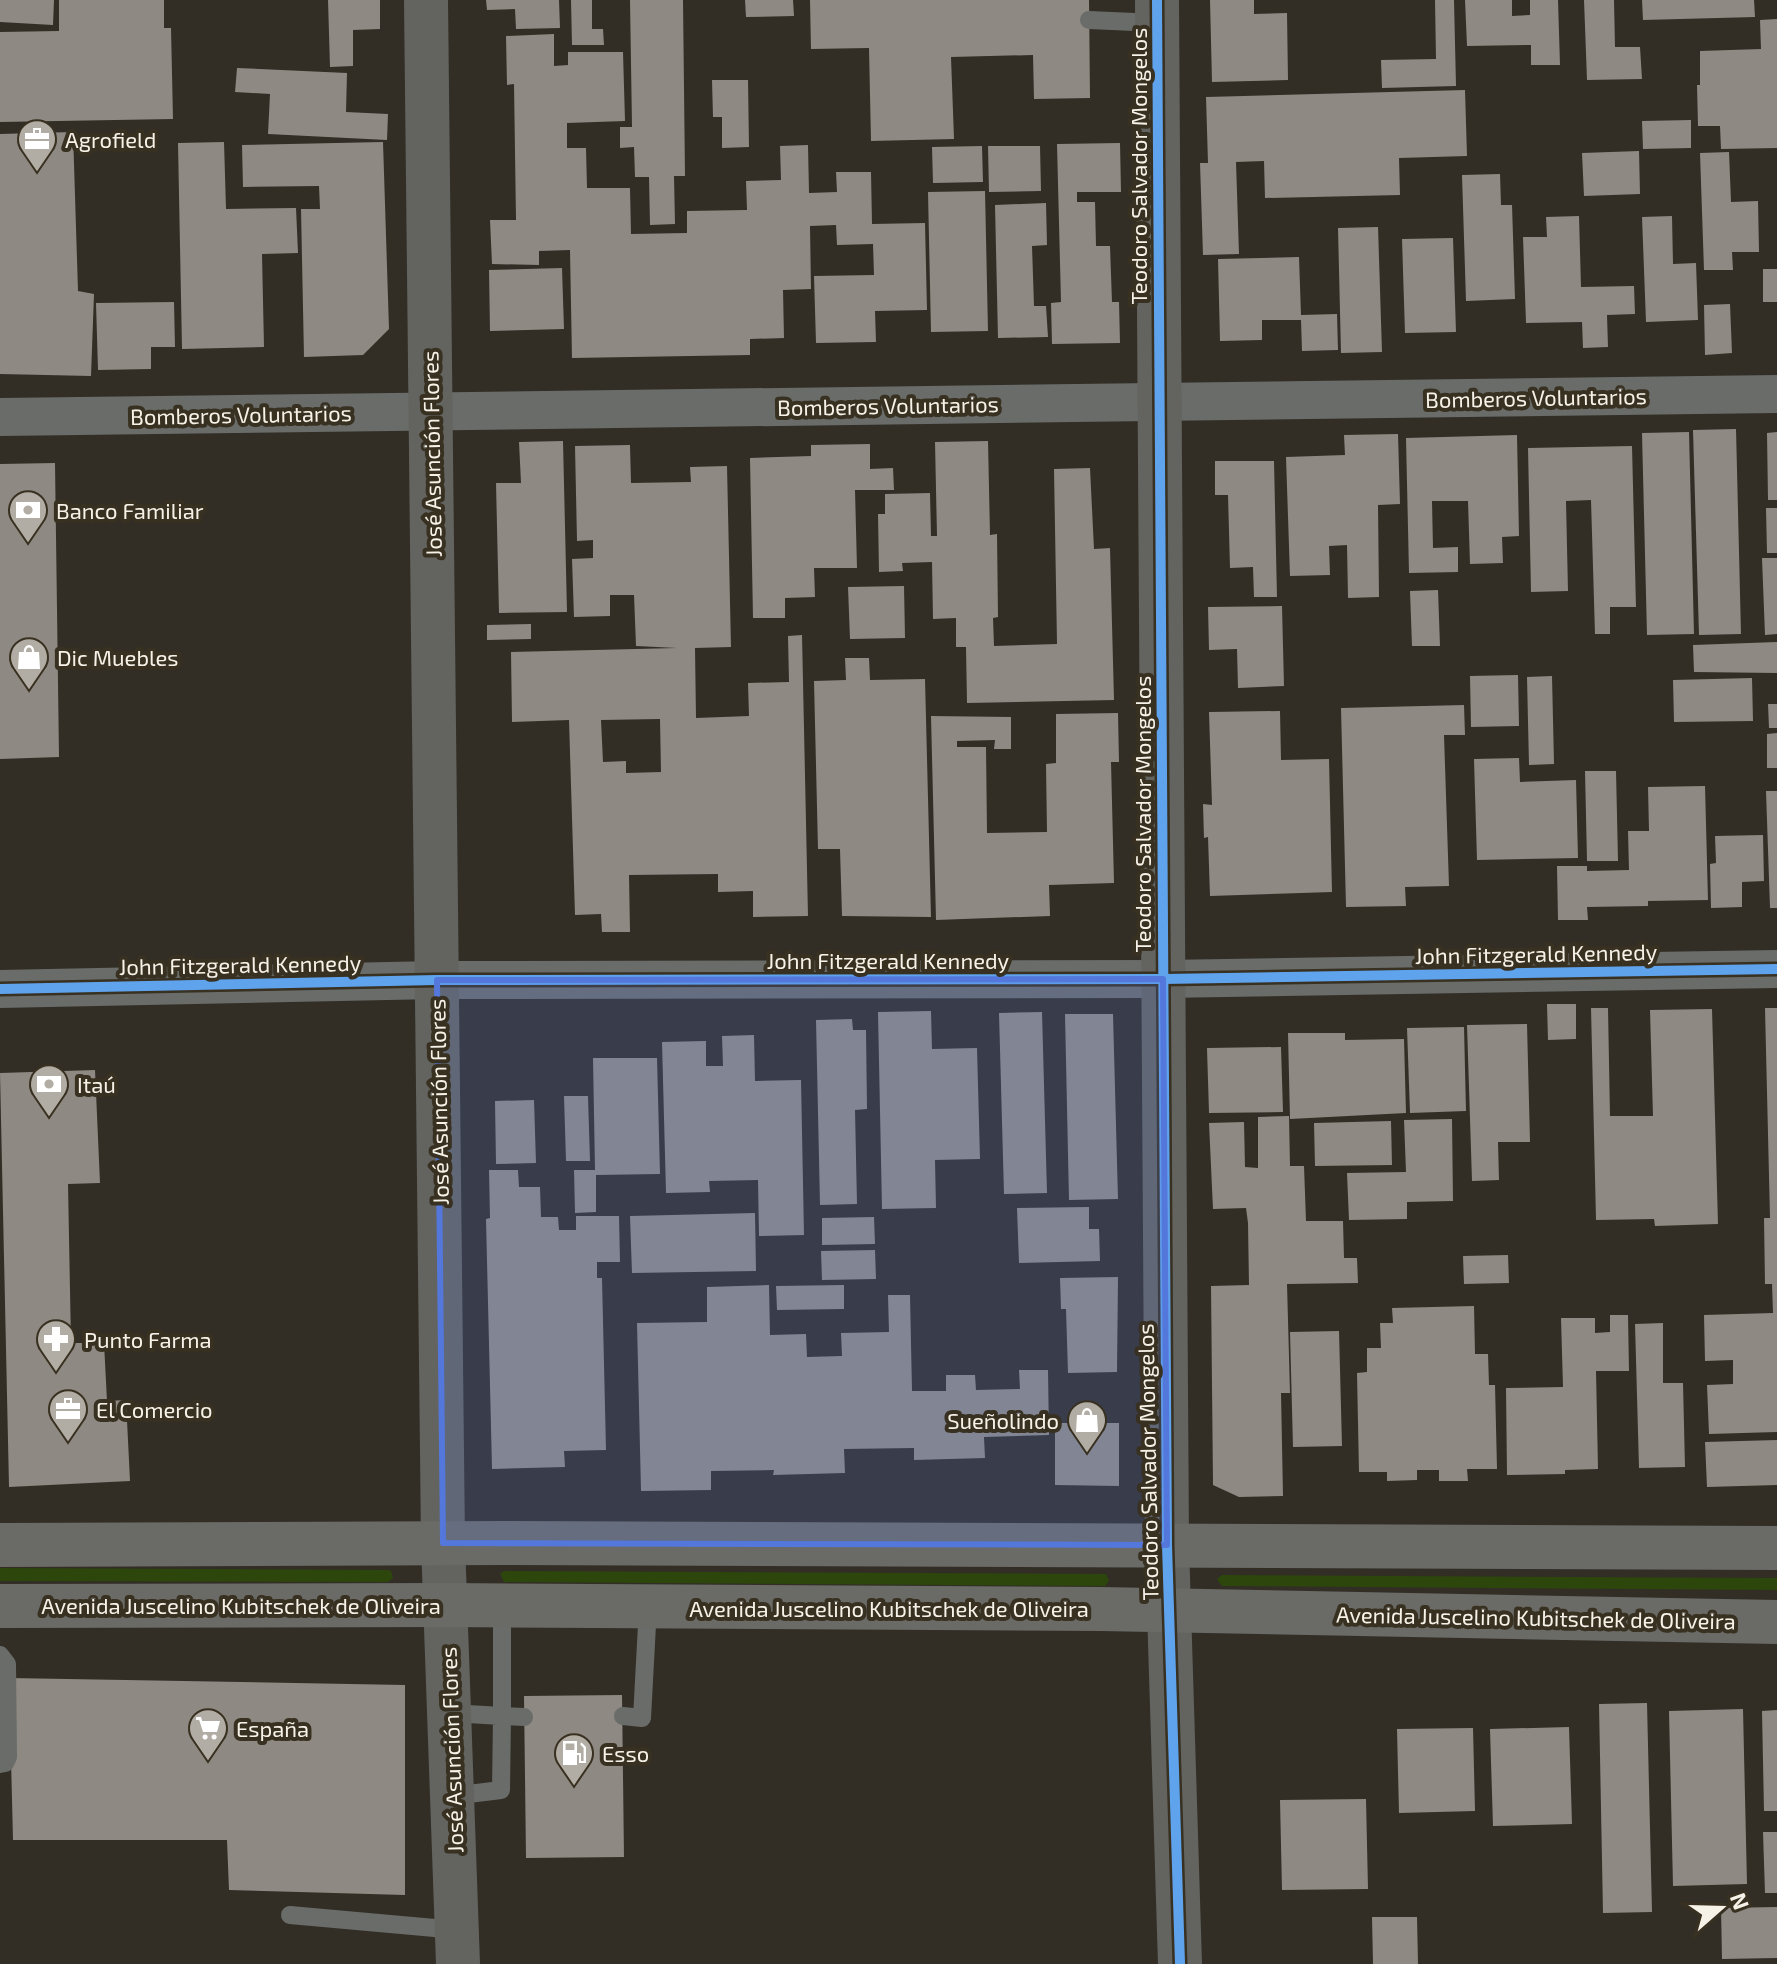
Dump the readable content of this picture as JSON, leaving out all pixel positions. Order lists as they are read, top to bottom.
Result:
{
  "streets": {
    "main road": ["Avenida Juscelino Kubitschek de Oliveira"],
    "street": [
      "Teodoro Salvador Mongelos",
      "Bomberos Voluntarios",
      "José Asunción Flores",
      "John Fitzgerald Kennedy"
    ]
  },
  "crossings": [
    ["Teodoro Salvador Mongelos", "Bomberos Voluntarios"],
    ["Teodoro Salvador Mongelos", "John Fitzgerald Kennedy"],
    ["Teodoro Salvador Mongelos", "Avenida Juscelino Kubitschek de Oliveira"],
    ["Bomberos Voluntarios", "José Asunción Flores"],
    ["José Asunción Flores", "John Fitzgerald Kennedy"],
    ["José Asunción Flores", "Avenida Juscelino Kubitschek de Oliveira"]
  ],
  "places": {
    "office": ["Agrofield", "El Comercio"],
    "bank": ["Banco Familiar", "Itaú"],
    "shop": ["Dic Muebles", "Sueñolindo"],
    "pharmacy": ["Punto Farma"],
    "supermarket": ["España"],
    "fuel station": ["Esso"]
  },
  "north": "right"
}
